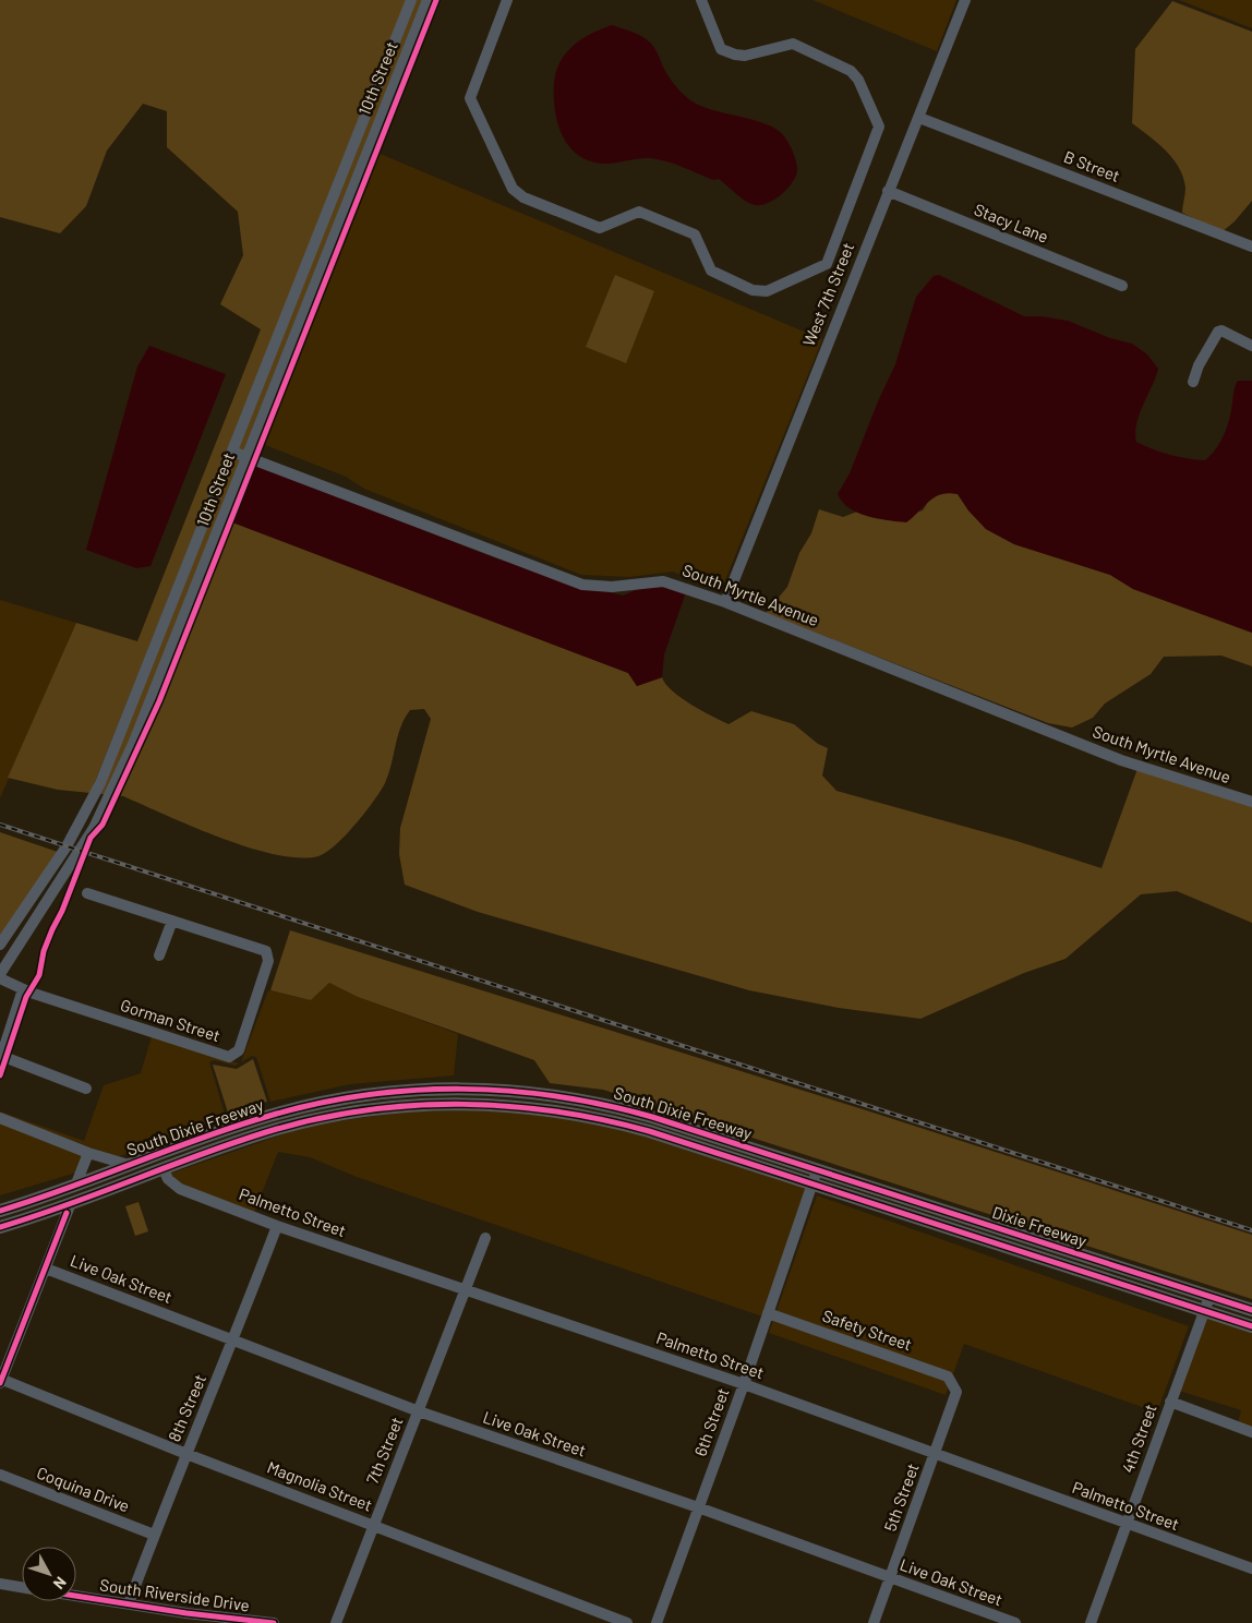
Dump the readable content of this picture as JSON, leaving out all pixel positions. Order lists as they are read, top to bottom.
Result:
{
  "streets": {
    "main road": ["South Dixie Freeway", "Dixie Freeway"],
    "street": [
      "10th Street",
      "B Street",
      "Stacy Lane",
      "West 7th Street",
      "South Myrtle Avenue",
      "Gorman Street",
      "Palmetto Street",
      "Live Oak Street",
      "Safety Street",
      "8th Street",
      "6th Street",
      "4th Street",
      "7th Street",
      "Magnolia Street",
      "Coquina Drive",
      "5th Street",
      "South Riverside Drive"
    ]
  },
  "crossings": [
    ["10th Street", "South Myrtle Avenue"],
    ["B Street", "West 7th Street"],
    ["Stacy Lane", "West 7th Street"],
    ["West 7th Street", "South Myrtle Avenue"],
    ["South Dixie Freeway", "Palmetto Street"],
    ["South Dixie Freeway", "Dixie Freeway"],
    ["South Dixie Freeway", "6th Street"],
    ["Palmetto Street", "8th Street"],
    ["Palmetto Street", "6th Street"],
    ["Palmetto Street", "4th Street"],
    ["Palmetto Street", "7th Street"],
    ["Palmetto Street", "5th Street"],
    ["Dixie Freeway", "6th Street"],
    ["Dixie Freeway", "4th Street"],
    ["Live Oak Street", "8th Street"],
    ["Live Oak Street", "6th Street"],
    ["Live Oak Street", "7th Street"],
    ["Live Oak Street", "5th Street"],
    ["Safety Street", "6th Street"],
    ["Safety Street", "5th Street"],
    ["8th Street", "Magnolia Street"],
    ["8th Street", "Coquina Drive"],
    ["8th Street", "South Riverside Drive"],
    ["7th Street", "Magnolia Street"]
  ],
  "north": "bottom right"
}
